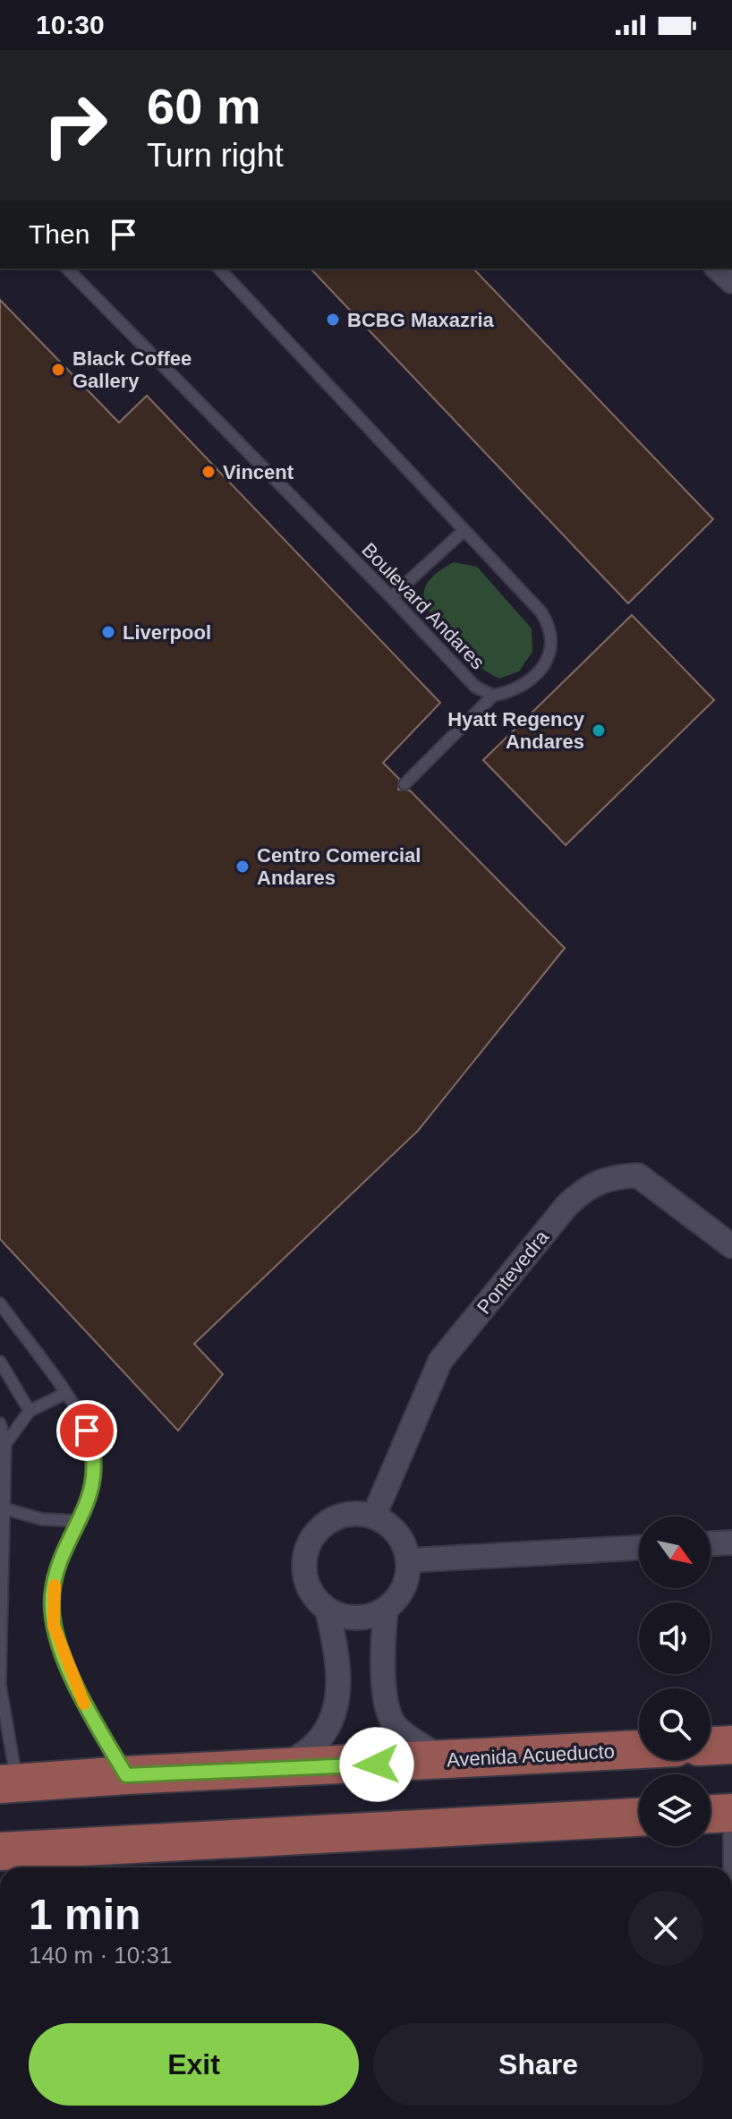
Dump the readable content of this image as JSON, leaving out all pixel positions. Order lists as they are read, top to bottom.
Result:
{
  "streets": {
    "main road": ["Avenida Acueducto"],
    "street": ["Pontevedra"],
    "lane": ["Boulevard Andares"]
  },
  "places": [
    "BCBG Maxazria",
    "Black Coffee Gallery",
    "Vincent",
    "Liverpool",
    "Hyatt Regency Andares",
    "Centro Comercial Andares"
  ],
  "north": "bottom right",
  "page": {
    "status": "10:30",
    "turn": ["60 m", "Turn right"],
    "then": "Then",
    "heading": ["1 min", "140 m · 10:31"],
    "buttons": ["Exit", "Share"]
  }
}
